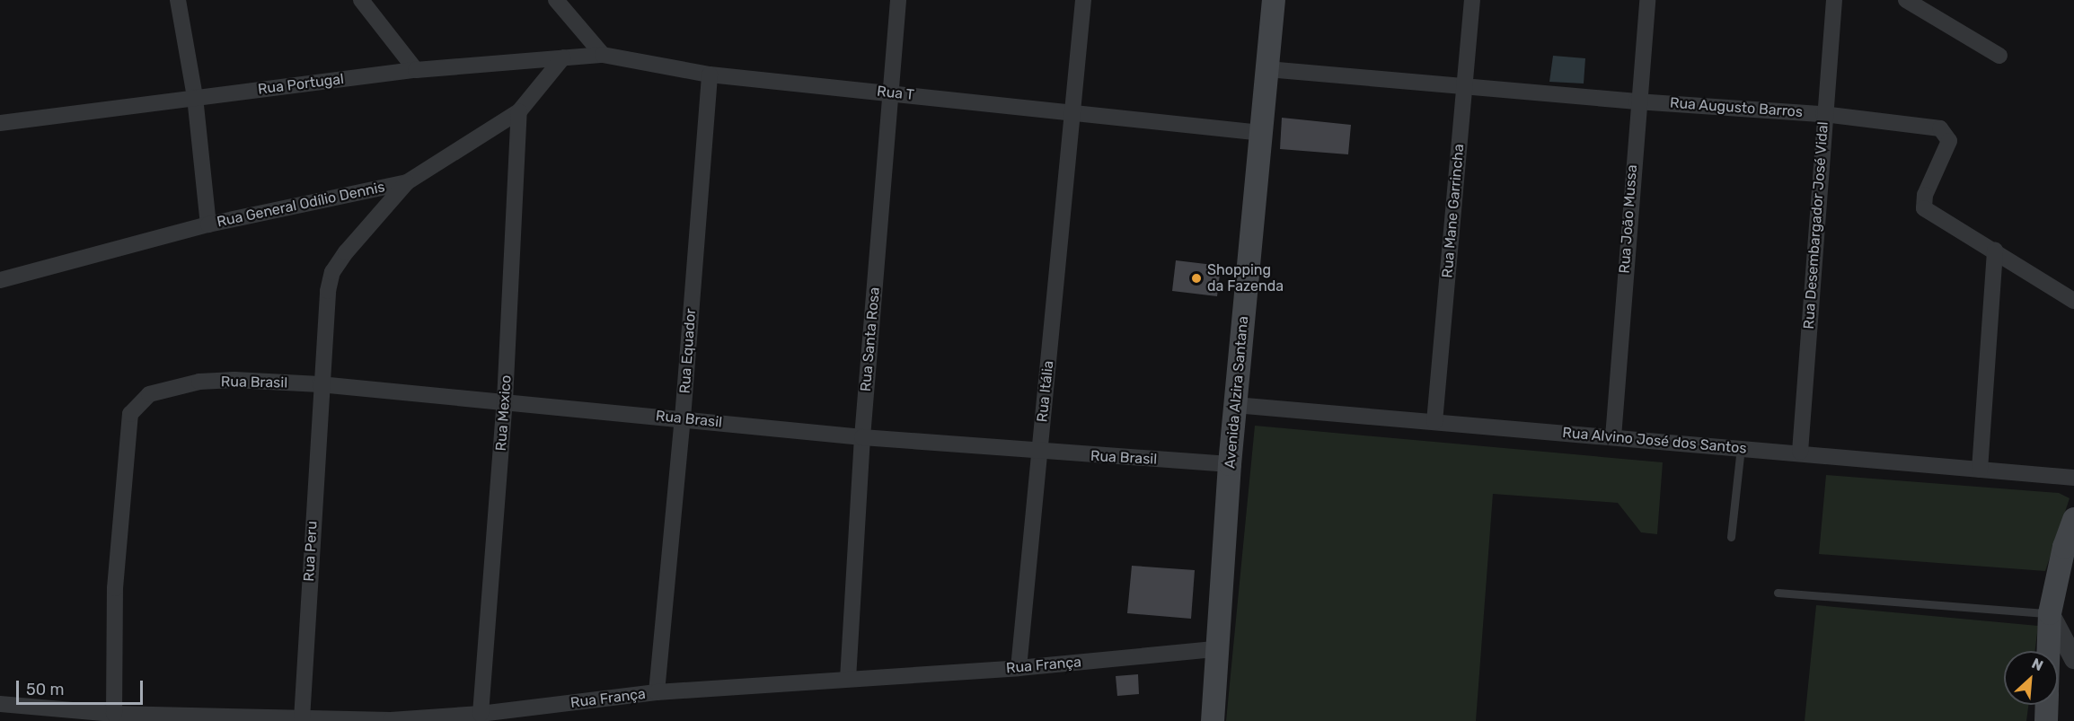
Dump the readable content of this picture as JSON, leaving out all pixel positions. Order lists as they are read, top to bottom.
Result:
{
  "streets": {
    "main road": ["Avenida Alzira Santana"],
    "street": [
      "Rua Portugal",
      "Rua T",
      "Rua Augusto Barros",
      "Rua General Odílio Dennis",
      "Rua Mane Garrincha",
      "Rua João Mussa",
      "Rua Desembargador José Vidal",
      "Rua Santa Rosa",
      "Rua Equador",
      "Rua Brasil",
      "Rua Itália",
      "Rua Mexico",
      "Rua Alvino José dos Santos",
      "Rua Peru",
      "Rua França"
    ]
  },
  "crossings": [
    ["Rua Portugal", "Rua T"],
    ["Rua Portugal", "Rua General Odílio Dennis"],
    ["Rua T", "Rua Santa Rosa"],
    ["Rua T", "Rua Equador"],
    ["Rua T", "Rua Itália"],
    ["Rua T", "Avenida Alzira Santana"],
    ["Rua Augusto Barros", "Rua Mane Garrincha"],
    ["Rua Augusto Barros", "Rua João Mussa"],
    ["Rua Augusto Barros", "Rua Desembargador José Vidal"],
    ["Rua Augusto Barros", "Avenida Alzira Santana"],
    ["Rua General Odílio Dennis", "Rua Mexico"],
    ["Rua General Odílio Dennis", "Rua Peru"],
    ["Rua Mane Garrincha", "Rua Alvino José dos Santos"],
    ["Rua João Mussa", "Rua Alvino José dos Santos"],
    ["Rua Desembargador José Vidal", "Rua Alvino José dos Santos"],
    ["Rua Santa Rosa", "Rua Brasil"],
    ["Rua Santa Rosa", "Rua França"],
    ["Rua Equador", "Rua Brasil"],
    ["Rua Equador", "Rua França"],
    ["Rua Brasil", "Rua Itália"],
    ["Rua Brasil", "Avenida Alzira Santana"],
    ["Rua Brasil", "Rua Mexico"],
    ["Rua Brasil", "Rua Peru"],
    ["Rua Brasil", "Rua França"],
    ["Rua Itália", "Rua França"],
    ["Avenida Alzira Santana", "Rua Alvino José dos Santos"],
    ["Avenida Alzira Santana", "Rua França"],
    ["Rua Mexico", "Rua França"],
    ["Rua Peru", "Rua França"]
  ],
  "places": ["Shopping da Fazenda"],
  "scale_bar": "50 m",
  "north": "top right"
}
